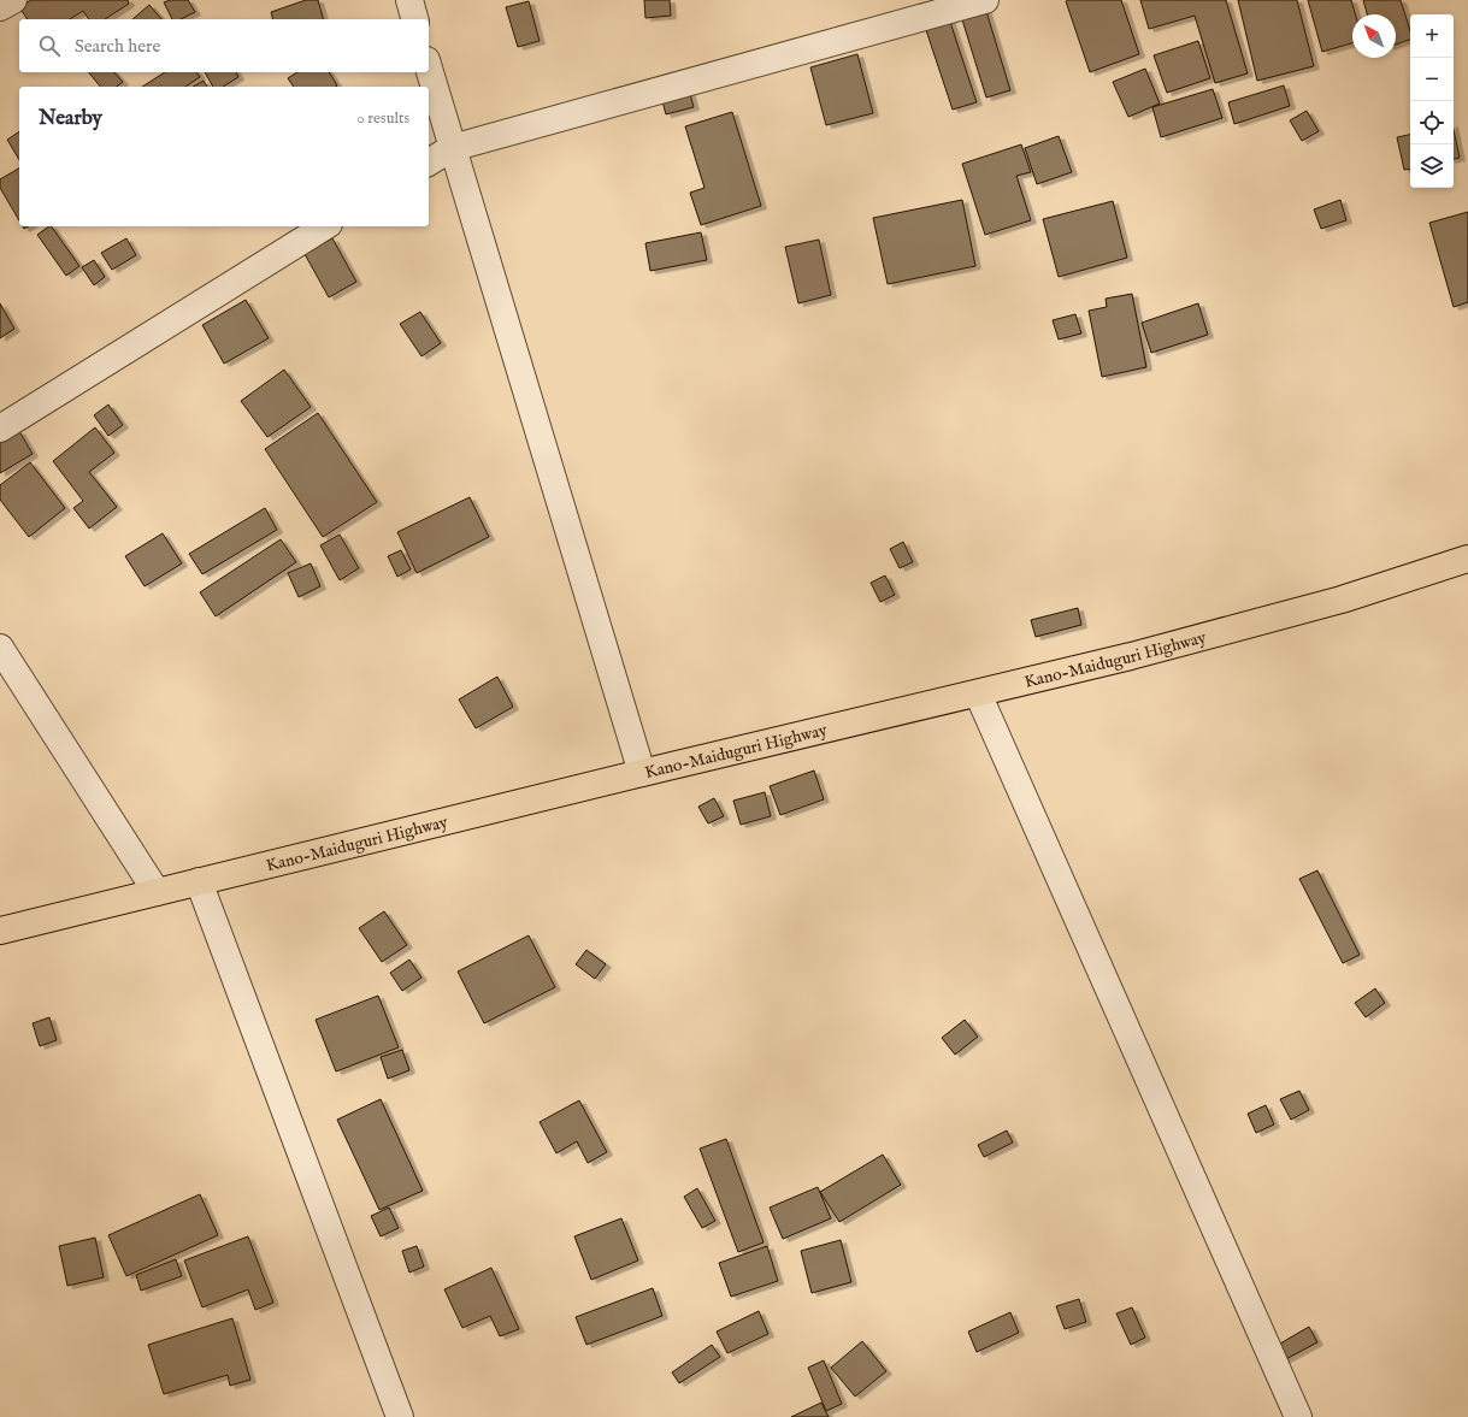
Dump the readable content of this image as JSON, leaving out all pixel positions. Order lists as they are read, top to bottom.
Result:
{
  "streets": {
    "highway": ["Kano-Maiduguri Highway"]
  },
  "north": "top left",
  "page": {
    "map_buttons": ["+", "−"],
    "search": "Search here",
    "heading": ["Nearby", "0 results"]
  }
}
